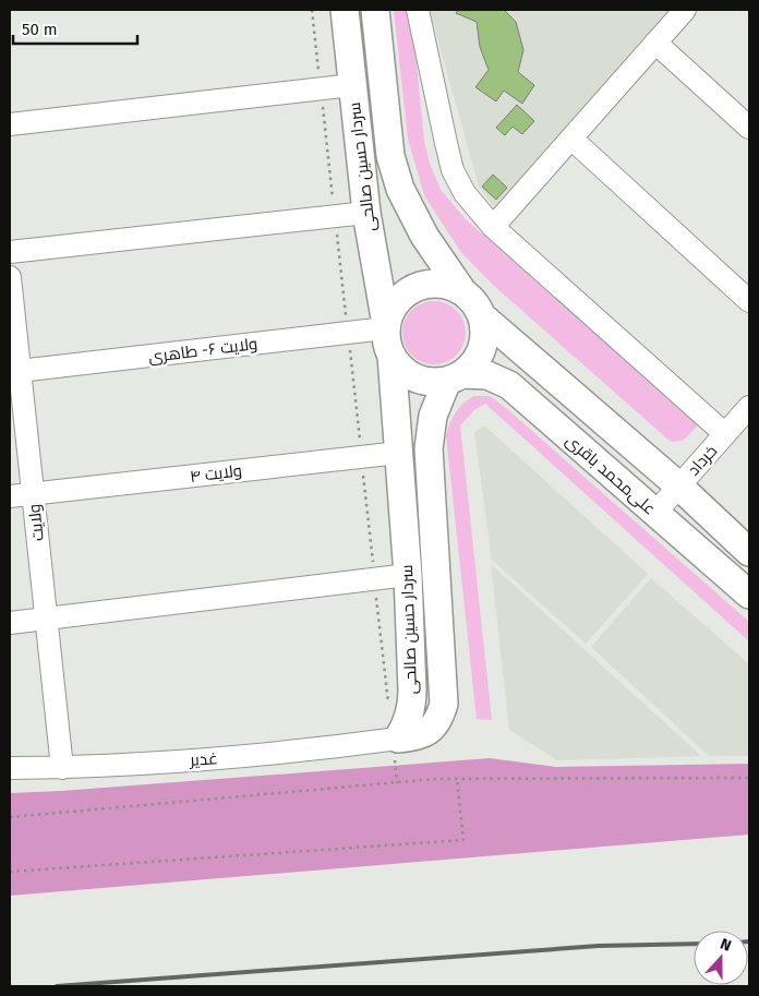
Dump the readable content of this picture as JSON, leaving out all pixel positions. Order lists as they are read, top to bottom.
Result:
{
  "streets": {
    "main road": ["سردار حسین صالحی", "علی‌محمد باقری"],
    "street": [
      "ولایت ۶- طاهری",
      "خرداد",
      "ولایت ۴",
      "ولایت",
      "غدیر"
    ]
  },
  "crossings": [
    ["سردار حسین صالحی", "ولایت ۶- طاهری"],
    ["سردار حسین صالحی", "ولایت ۴"],
    ["سردار حسین صالحی", "علی‌محمد باقری"],
    ["سردار حسین صالحی", "غدیر"],
    ["ولایت ۶- طاهری", "علی‌محمد باقری"],
    ["ولایت ۶- طاهری", "ولایت"],
    ["خرداد", "علی‌محمد باقری"],
    ["ولایت ۴", "ولایت"],
    ["ولایت", "غدیر"]
  ],
  "scale_bar": "50 m",
  "north": "top"
}
